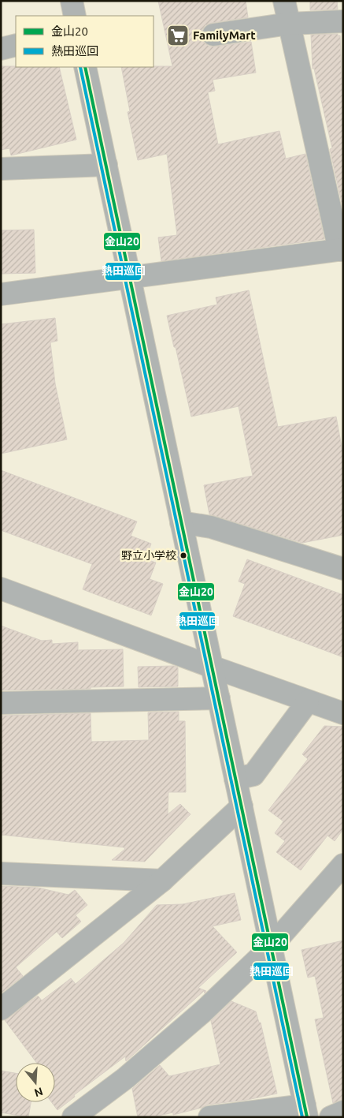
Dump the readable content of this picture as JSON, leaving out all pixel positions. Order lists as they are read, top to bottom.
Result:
{
  "places": {
    "supermarket": ["FamilyMart"],
    "other": ["野立小学校"]
  },
  "lines": ["transit line 金山20", "transit line 熱田巡回"],
  "legend": ["金山20", "熱田巡回"],
  "north": "bottom"
}
